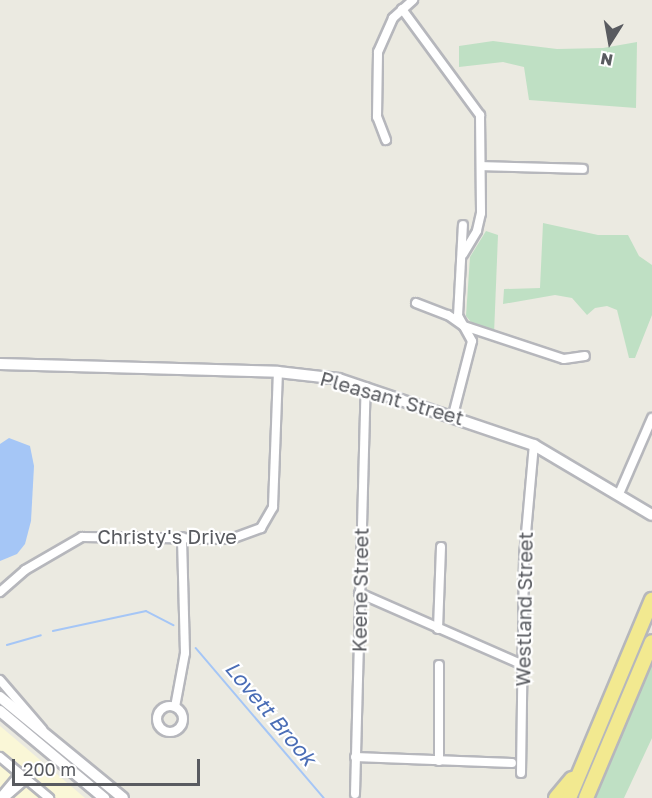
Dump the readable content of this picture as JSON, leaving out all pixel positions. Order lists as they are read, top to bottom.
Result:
{
  "streets": {
    "main road": ["Pleasant Street"],
    "street": ["Christy's Drive", "Keene Street", "Westland Street"]
  },
  "crossings": [
    ["Pleasant Street", "Christy's Drive"],
    ["Pleasant Street", "Keene Street"],
    ["Pleasant Street", "Westland Street"]
  ],
  "water": ["Lovett Brook"],
  "scale_bar": "200 m",
  "north": "bottom"
}
